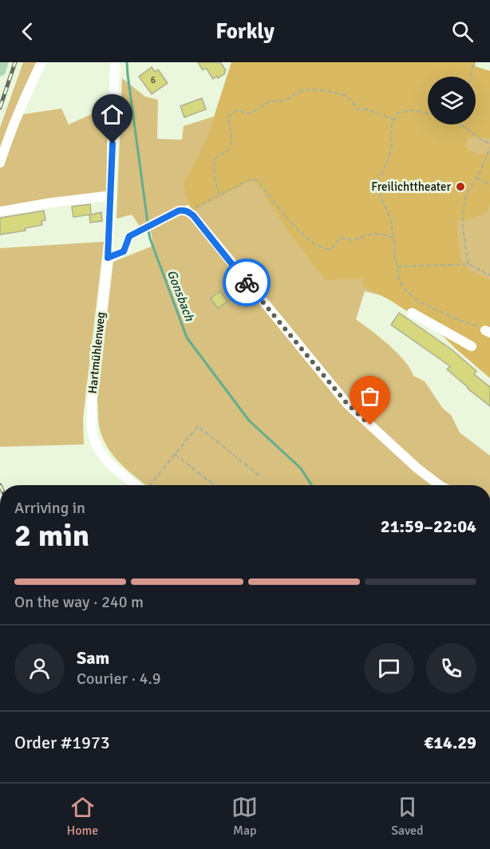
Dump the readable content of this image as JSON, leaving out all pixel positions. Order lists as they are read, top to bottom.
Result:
{
  "streets": {
    "street": ["Hartmühlenweg"]
  },
  "water": ["Gonsbach"],
  "places": ["Freilichttheater"],
  "house_numbers": ["6"],
  "page": {
    "header": "Forkly",
    "heading": ["2 min", "Arriving in", "21:59–22:04"],
    "panel": [
      "Sam",
      "Courier · 4.9",
      "Order #1973",
      "€14.29"
    ],
    "bar": "On the way · 240 m",
    "tabs": ["Home", "Map", "Saved"]
  }
}
